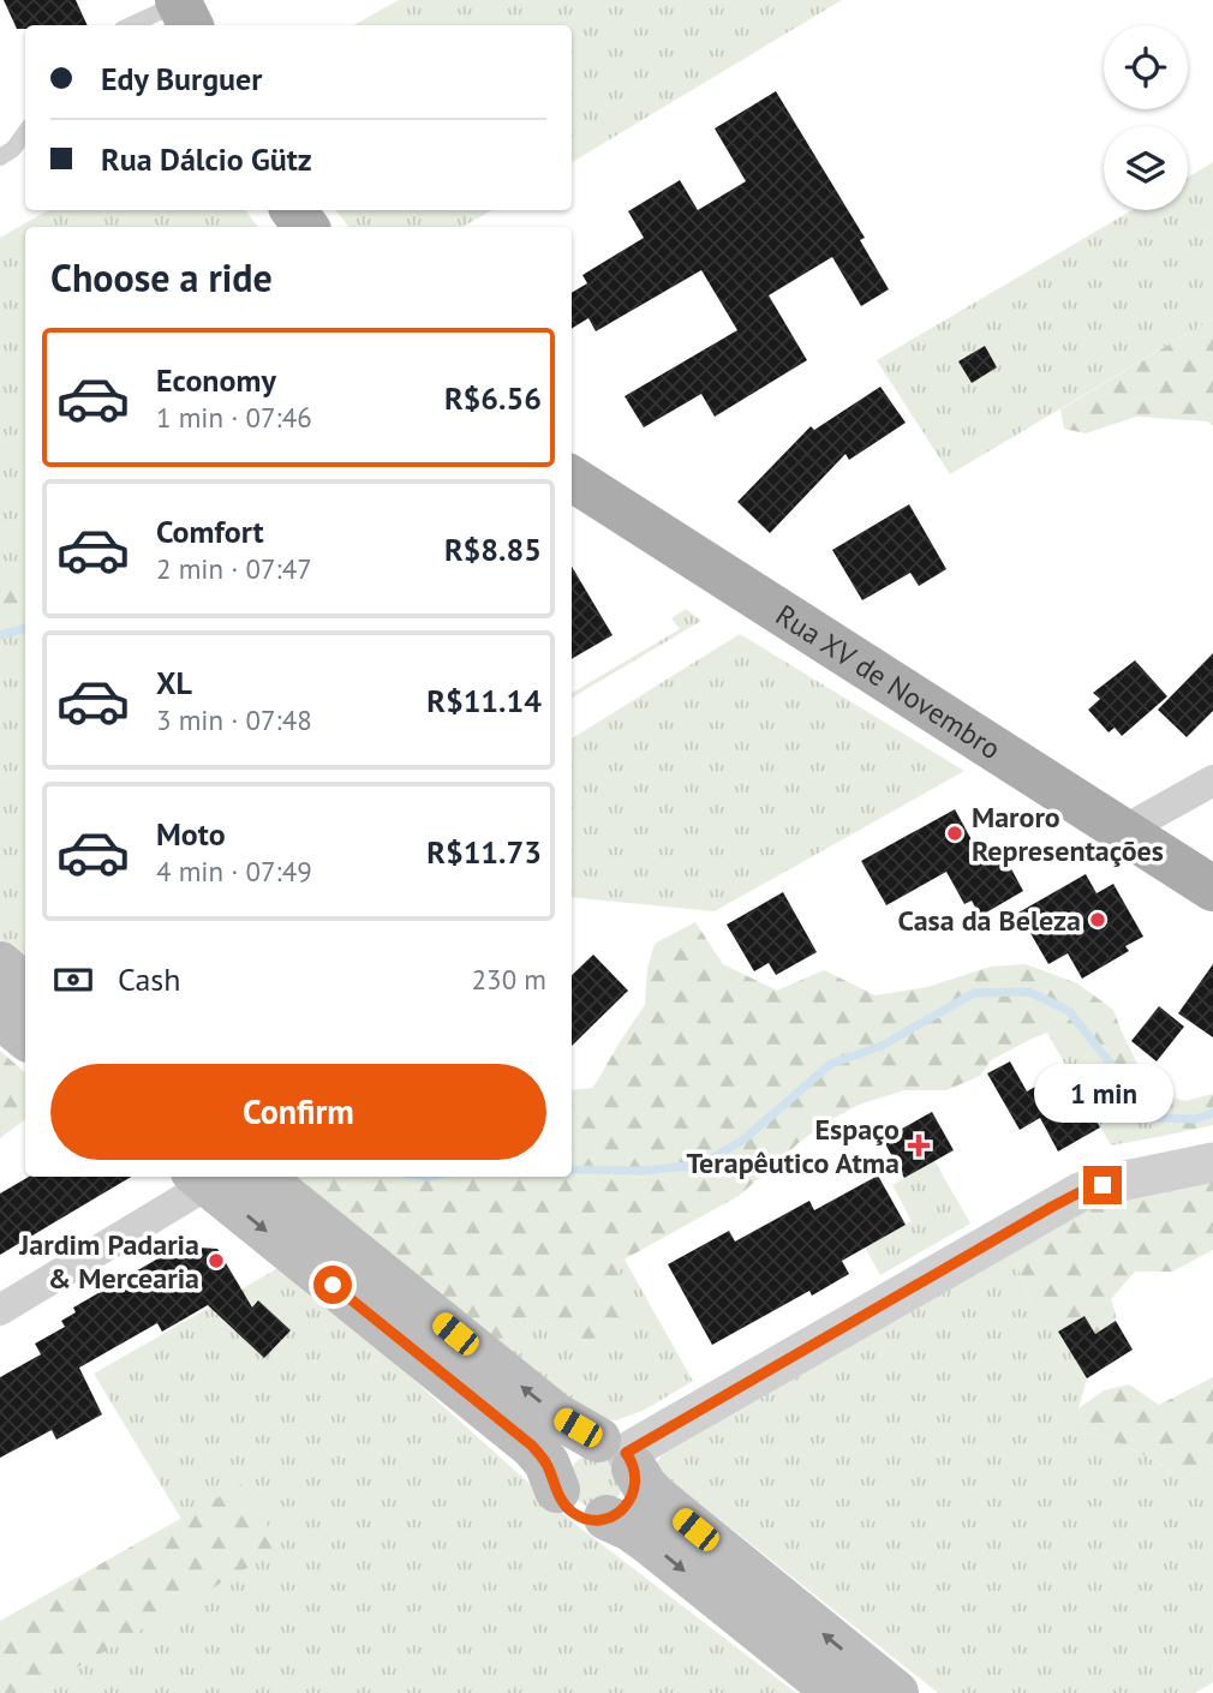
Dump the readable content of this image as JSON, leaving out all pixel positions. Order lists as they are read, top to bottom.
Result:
{
  "streets": {
    "main road": ["Rua XV de Novembro"]
  },
  "places": {
    "other": ["Maroro Representações", "Casa da Beleza", "Jardim Padaria & Mercearia"],
    "health": ["Espaço Terapêutico Atma"]
  },
  "page": {
    "banner": ["Edy Burguer", "Rua Dálcio Gütz"],
    "heading": "Choose a ride",
    "list": [
      {
        "name": "Economy",
        "note": "1 min · 07:46",
        "value": "R$6.56"
      },
      {
        "name": "Comfort",
        "note": "2 min · 07:47",
        "value": "R$8.85"
      },
      {
        "name": "XL",
        "note": "3 min · 07:48",
        "value": "R$11.14"
      },
      {
        "name": "Moto",
        "note": "4 min · 07:49",
        "value": "R$11.73"
      }
    ],
    "pay": ["Cash", "230 m"],
    "buttons": "Confirm",
    "bubble": "1 min"
  }
}
